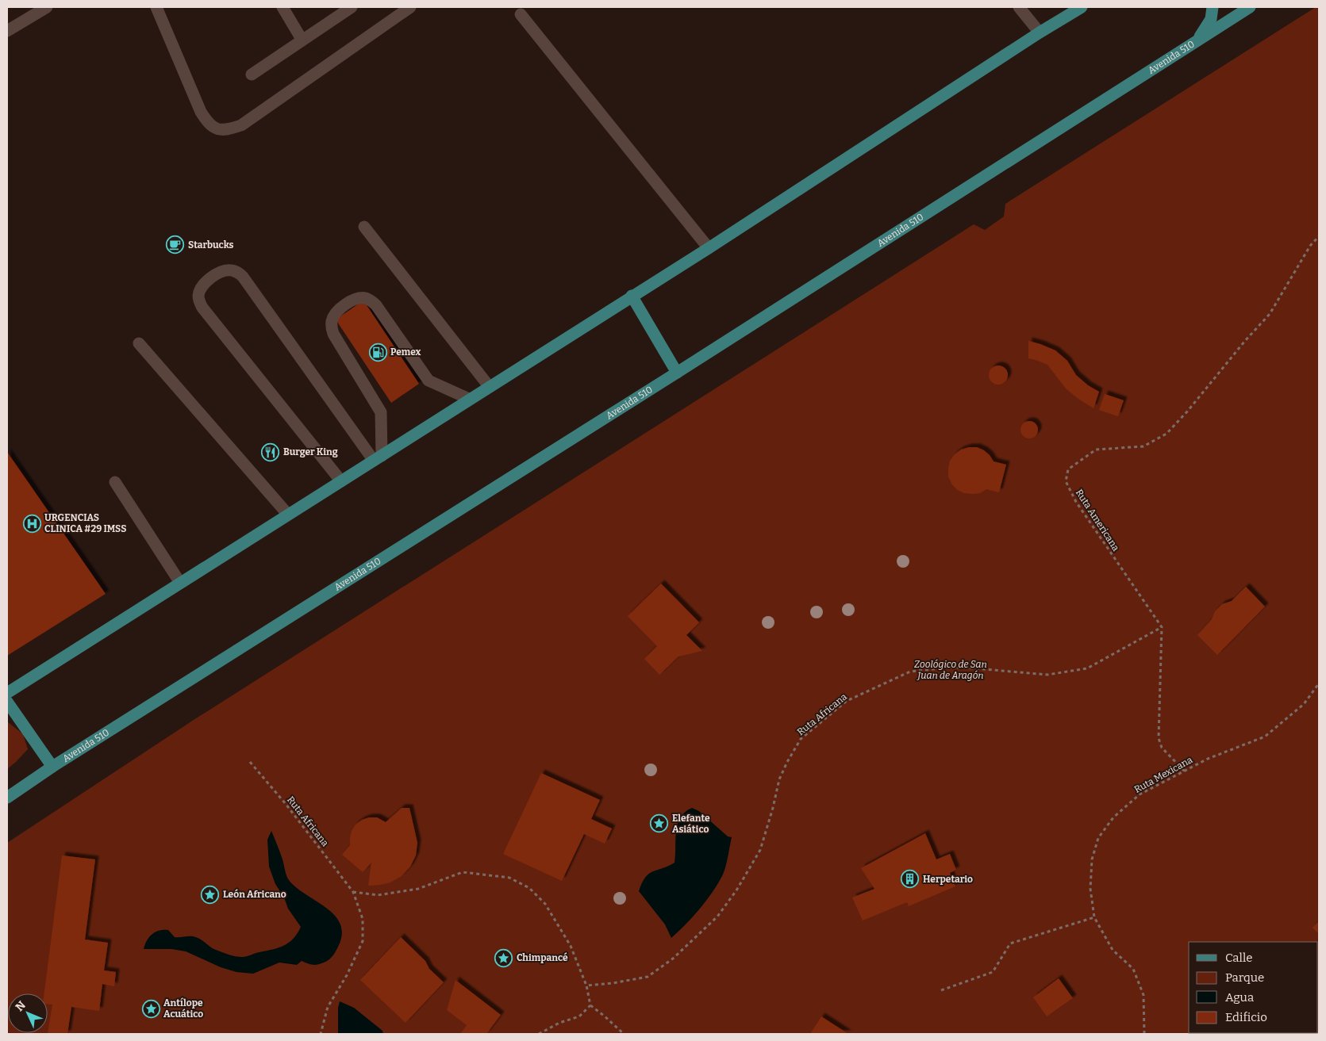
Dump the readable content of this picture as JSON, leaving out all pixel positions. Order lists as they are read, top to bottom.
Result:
{
  "streets": {
    "main road": ["Avenida 510"],
    "path": ["Ruta Americana", "Ruta Africana", "Ruta Mexicana"]
  },
  "crossings": [
    ["Ruta Americana", "Ruta Africana"]
  ],
  "parks": ["Zoológico de San Juan de Aragón"],
  "places": {
    "cafe": ["Starbucks"],
    "fuel station": ["Pemex"],
    "restaurant": ["Burger King"],
    "hospital": ["URGENCIAS CLINICA #29 IMSS"],
    "place": [
      "Elefante Asiático",
      "León Africano",
      "Chimpancé",
      "Antílope Acuático"
    ],
    "building": ["Herpetario"]
  },
  "legend": [
    "Calle",
    "Parque",
    "Agua",
    "Edificio"
  ],
  "north": "top left"
}
